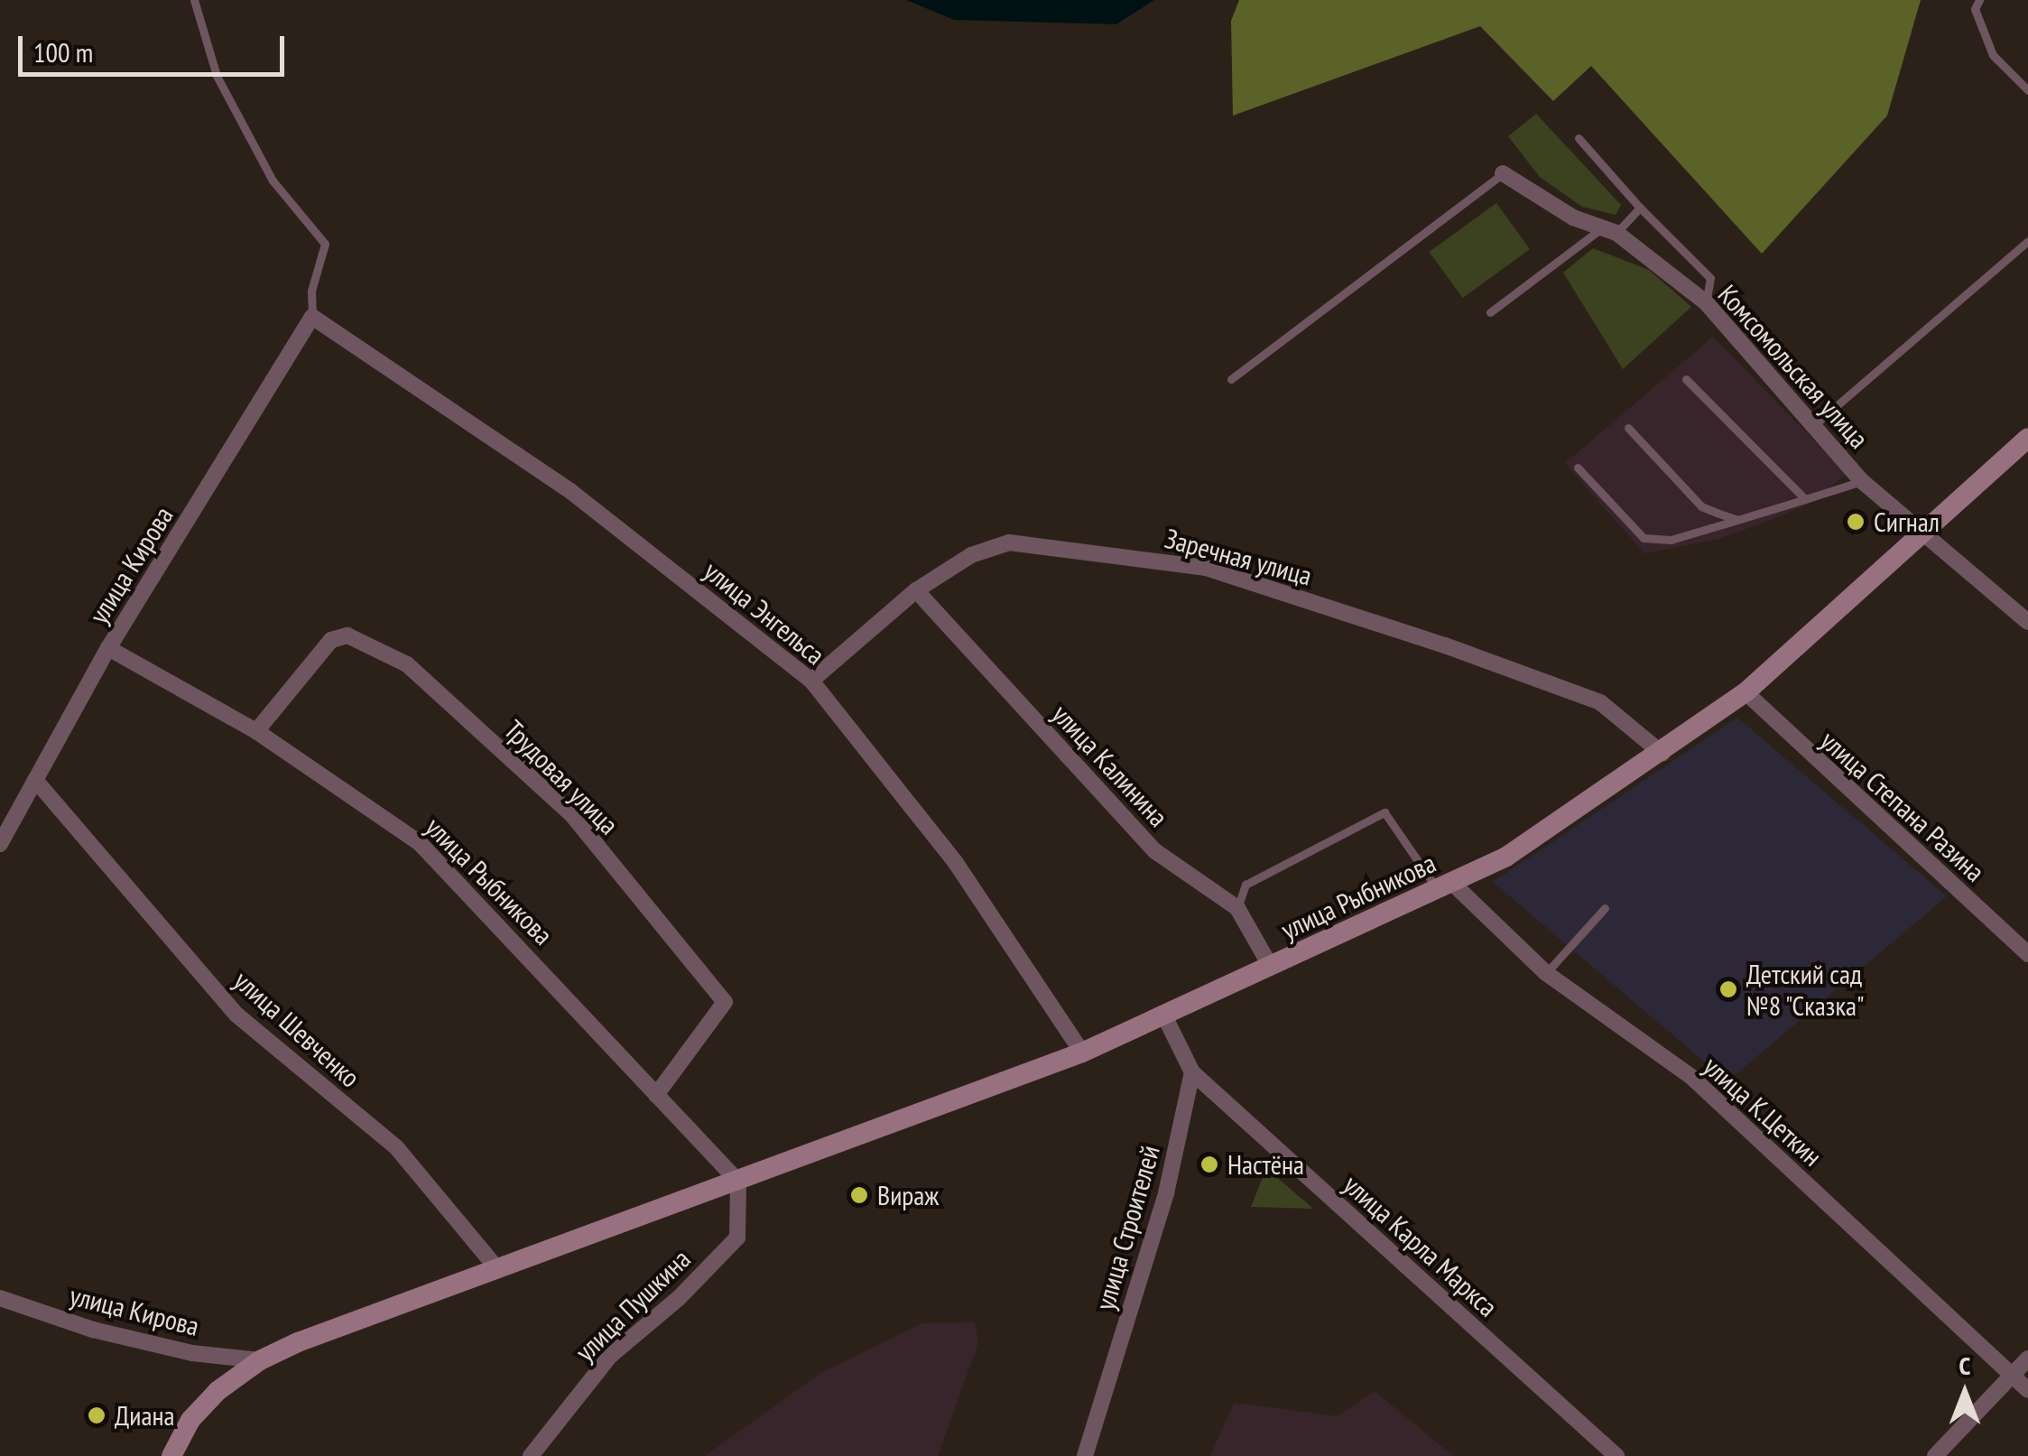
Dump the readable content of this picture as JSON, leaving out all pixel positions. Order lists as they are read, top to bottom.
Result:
{
  "streets": {
    "street": [
      "Комсомольская улица",
      "Заречная улица",
      "улица Кирова",
      "улица Энгельса",
      "улица Калинина",
      "Трудовая улица",
      "улица Степана Разина",
      "улица Рыбникова",
      "улица Шевченко",
      "улица К.Цеткин",
      "улица Строителей",
      "улица Карла Маркса",
      "улица Пушкина"
    ]
  },
  "crossings": [
    ["Комсомольская улица", "улица Рыбникова"],
    ["Заречная улица", "улица Энгельса"],
    ["Заречная улица", "улица Калинина"],
    ["Заречная улица", "улица Рыбникова"],
    ["улица Кирова", "улица Энгельса"],
    ["улица Кирова", "улица Рыбникова"],
    ["улица Кирова", "улица Шевченко"],
    ["улица Энгельса", "улица Рыбникова"],
    ["улица Калинина", "улица Рыбникова"],
    ["Трудовая улица", "улица Рыбникова"],
    ["улица Степана Разина", "улица Рыбникова"],
    ["улица Рыбникова", "улица Шевченко"],
    ["улица Рыбникова", "улица К.Цеткин"],
    ["улица Рыбникова", "улица Пушкина"],
    ["улица Строителей", "улица Карла Маркса"]
  ],
  "places": [
    "Сигнал",
    "Детский сад №8 \"Сказка\"",
    "Настёна",
    "Вираж",
    "Диана"
  ],
  "scale_bar": "100 m",
  "north": "top"
}
